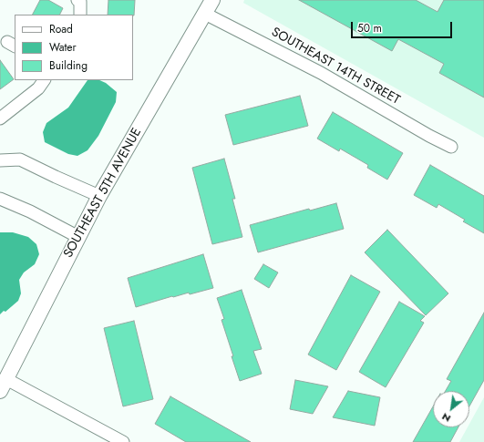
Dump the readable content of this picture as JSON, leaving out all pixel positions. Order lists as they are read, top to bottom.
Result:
{
  "streets": {
    "street": ["SOUTHEAST 14TH STREET", "SOUTHEAST 5TH AVENUE"]
  },
  "crossings": [
    ["SOUTHEAST 14TH STREET", "SOUTHEAST 5TH AVENUE"]
  ],
  "legend": ["Road", "Water", "Building"],
  "scale_bar": "50 m",
  "north": "bottom left"
}
